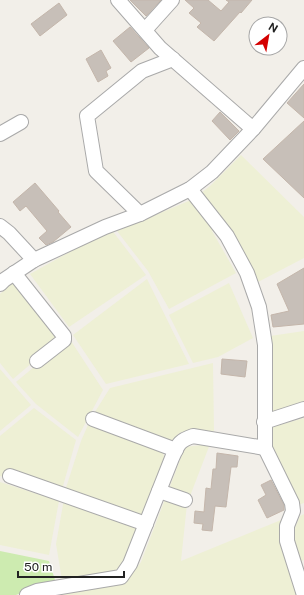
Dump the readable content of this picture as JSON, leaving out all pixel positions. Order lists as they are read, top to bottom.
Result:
{
  "scale_bar": "50 m",
  "north": "top right"
}
